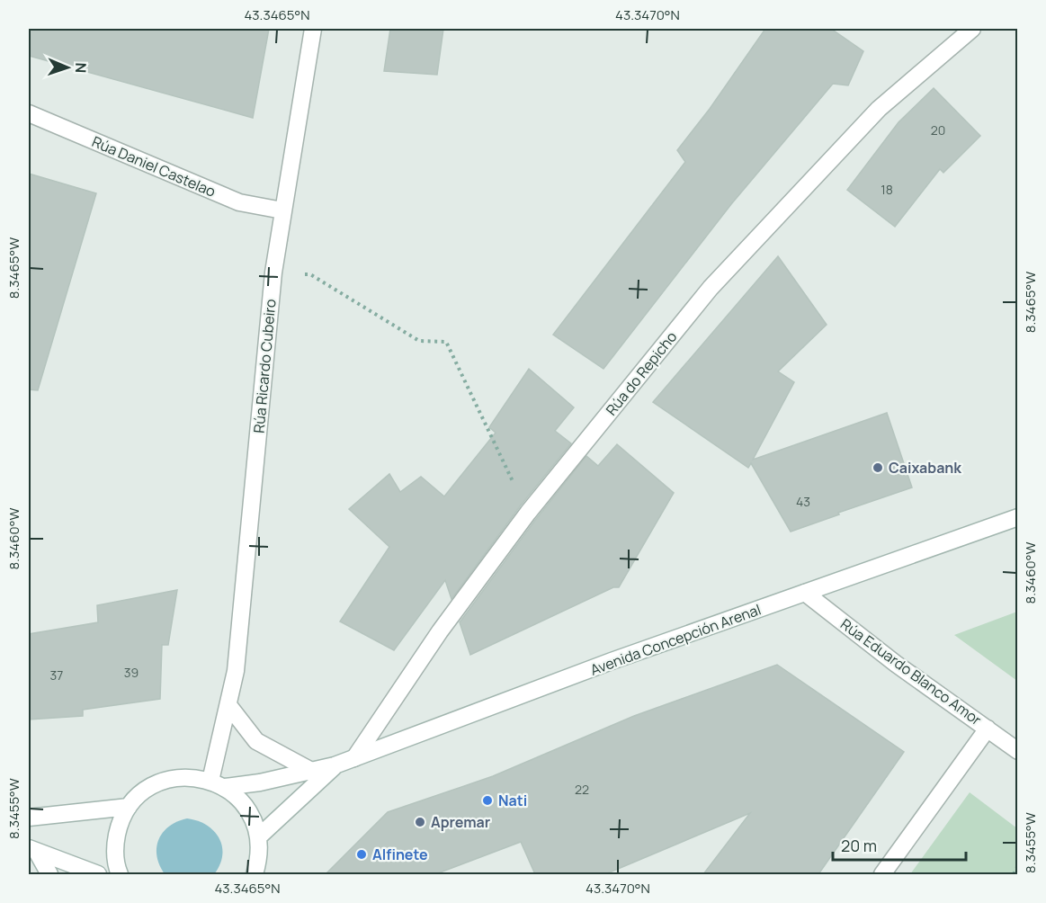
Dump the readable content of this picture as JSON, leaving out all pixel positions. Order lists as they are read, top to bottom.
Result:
{
  "streets": {
    "street": [
      "Rúa Daniel Castelao",
      "Rúa Ricardo Cubeiro",
      "Rúa do Repicho",
      "Avenida Concepción Arenal",
      "Rúa Eduardo Blanco Amor"
    ]
  },
  "crossings": [
    ["Rúa Daniel Castelao", "Rúa Ricardo Cubeiro"],
    ["Rúa Ricardo Cubeiro", "Avenida Concepción Arenal"],
    ["Rúa do Repicho", "Avenida Concepción Arenal"],
    ["Avenida Concepción Arenal", "Rúa Eduardo Blanco Amor"]
  ],
  "places": [
    "Caixabank",
    "Nati",
    "Apremar",
    "Alfinete"
  ],
  "house_numbers": [
    "20",
    "18",
    "43",
    "39",
    "37",
    "22"
  ],
  "scale_bar": "20 m",
  "north": "right",
  "coordinates": [
    "43.3465°N",
    "43.3470°N",
    "8.3465°W",
    "8.3460°W",
    "8.3455°W"
  ]
}
